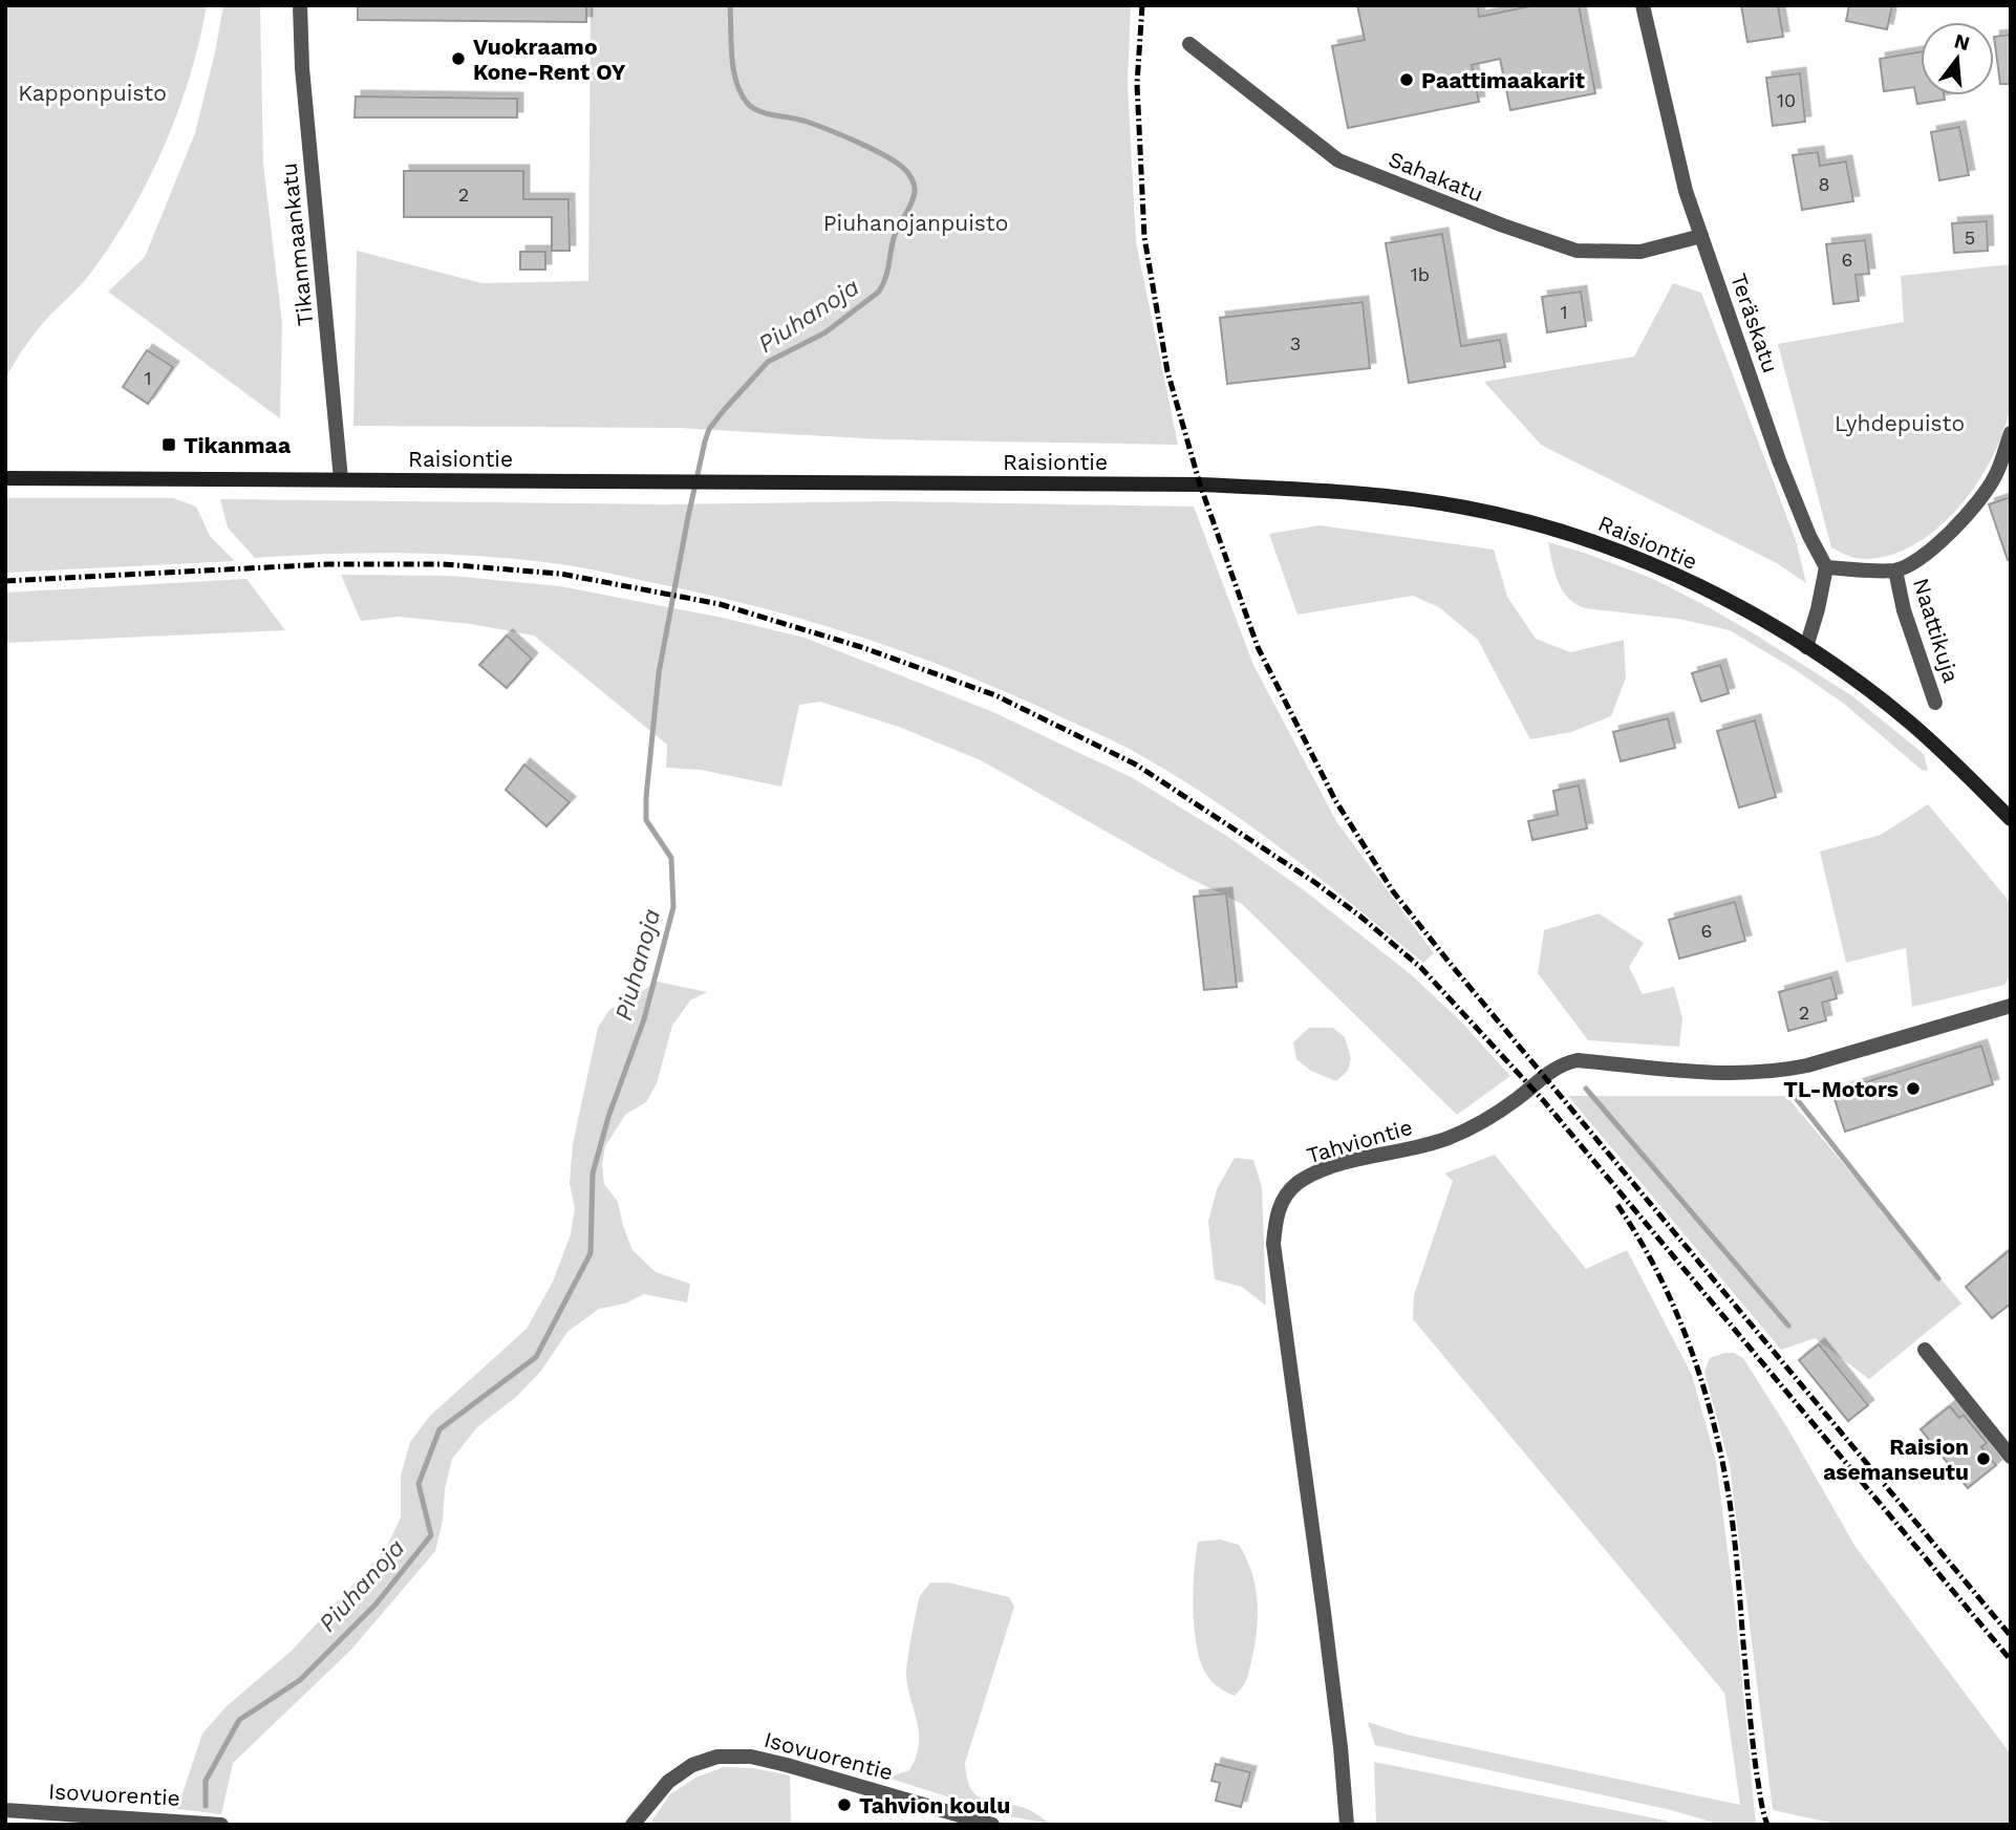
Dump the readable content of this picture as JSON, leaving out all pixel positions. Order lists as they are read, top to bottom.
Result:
{
  "streets": {
    "main road": ["Raisiontie"],
    "street": [
      "Sahakatu",
      "Tikanmaankatu",
      "Teräskatu",
      "Naattikuja",
      "Tahviontie",
      "Isovuorentie"
    ]
  },
  "crossings": [
    ["Sahakatu", "Teräskatu"],
    ["Tikanmaankatu", "Raisiontie"]
  ],
  "water": ["Piuhanoja"],
  "parks": ["Kapponpuisto", "Piuhanojanpuisto", "Lyhdepuisto"],
  "places": {
    "other": [
      "Vuokraamo Kone-Rent OY",
      "Paattimaakarit",
      "TL-Motors",
      "Raision asemanseutu",
      "Tahvion koulu"
    ],
    "transit": ["Tikanmaa"]
  },
  "house_numbers": [
    "10",
    "8",
    "2",
    "5",
    "6",
    "1b",
    "1",
    "3",
    "1",
    "6",
    "2"
  ],
  "north": "top"
}
